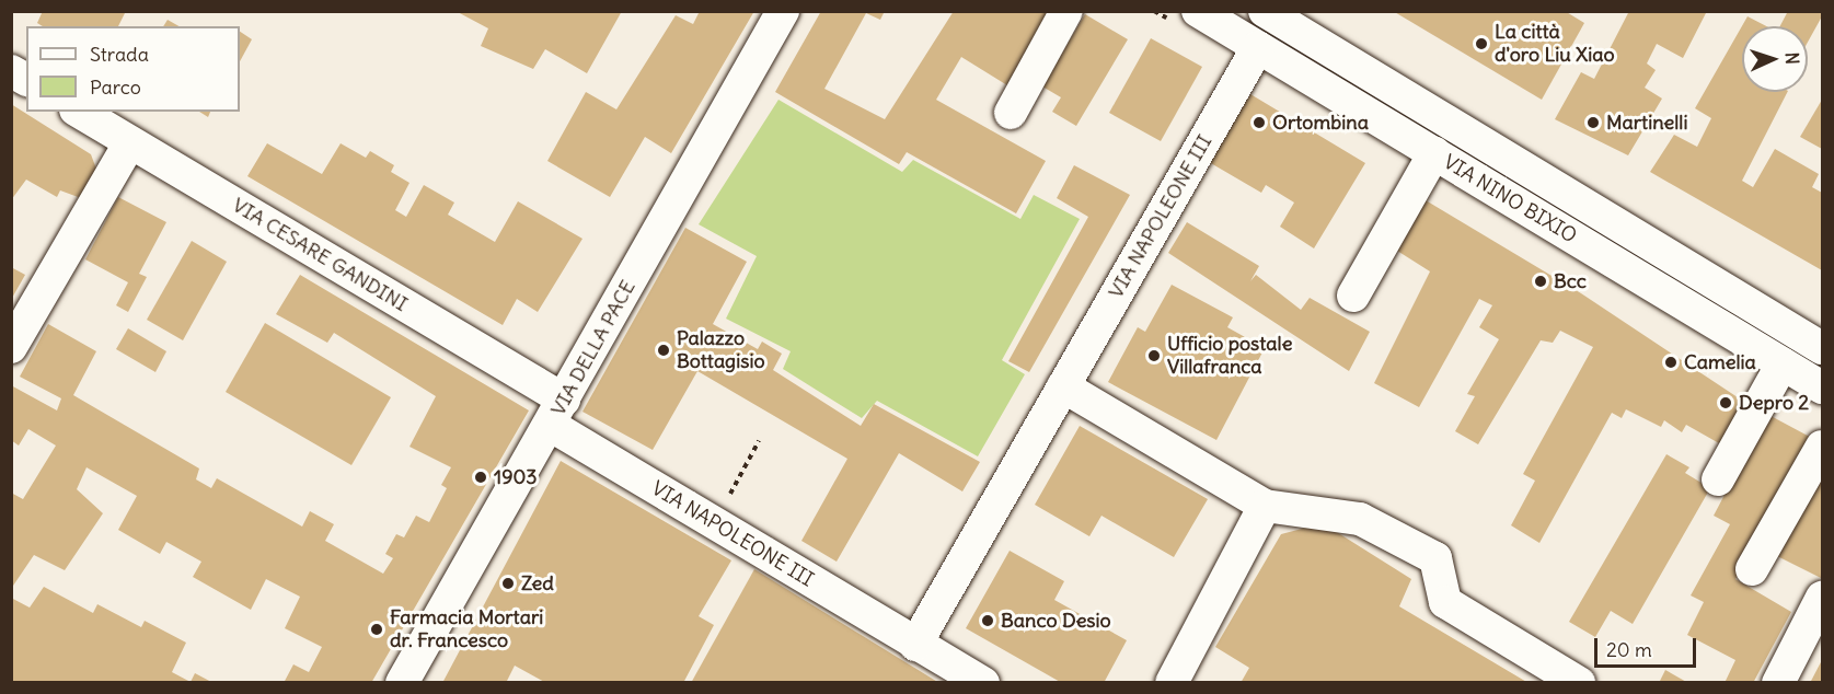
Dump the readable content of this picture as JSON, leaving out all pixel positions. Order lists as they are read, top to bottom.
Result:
{
  "streets": {
    "street": [
      "VIA NINO BIXIO",
      "VIA NAPOLEONE III",
      "VIA CESARE GANDINI",
      "VIA DELLA PACE"
    ]
  },
  "crossings": [
    ["VIA NINO BIXIO", "VIA NAPOLEONE III"],
    ["VIA NAPOLEONE III", "VIA CESARE GANDINI"],
    ["VIA NAPOLEONE III", "VIA DELLA PACE"],
    ["VIA CESARE GANDINI", "VIA DELLA PACE"]
  ],
  "places": [
    "La città d'oro Liu Xiao",
    "Ortombina",
    "Martinelli",
    "Bcc",
    "Palazzo Bottagisio",
    "Ufficio postale Villafranca",
    "Camelia",
    "Depro 2",
    "1903",
    "Zed",
    "Banco Desio",
    "Farmacia Mortari dr. Francesco"
  ],
  "legend": ["Strada", "Parco"],
  "scale_bar": "20 m",
  "north": "right"
}
